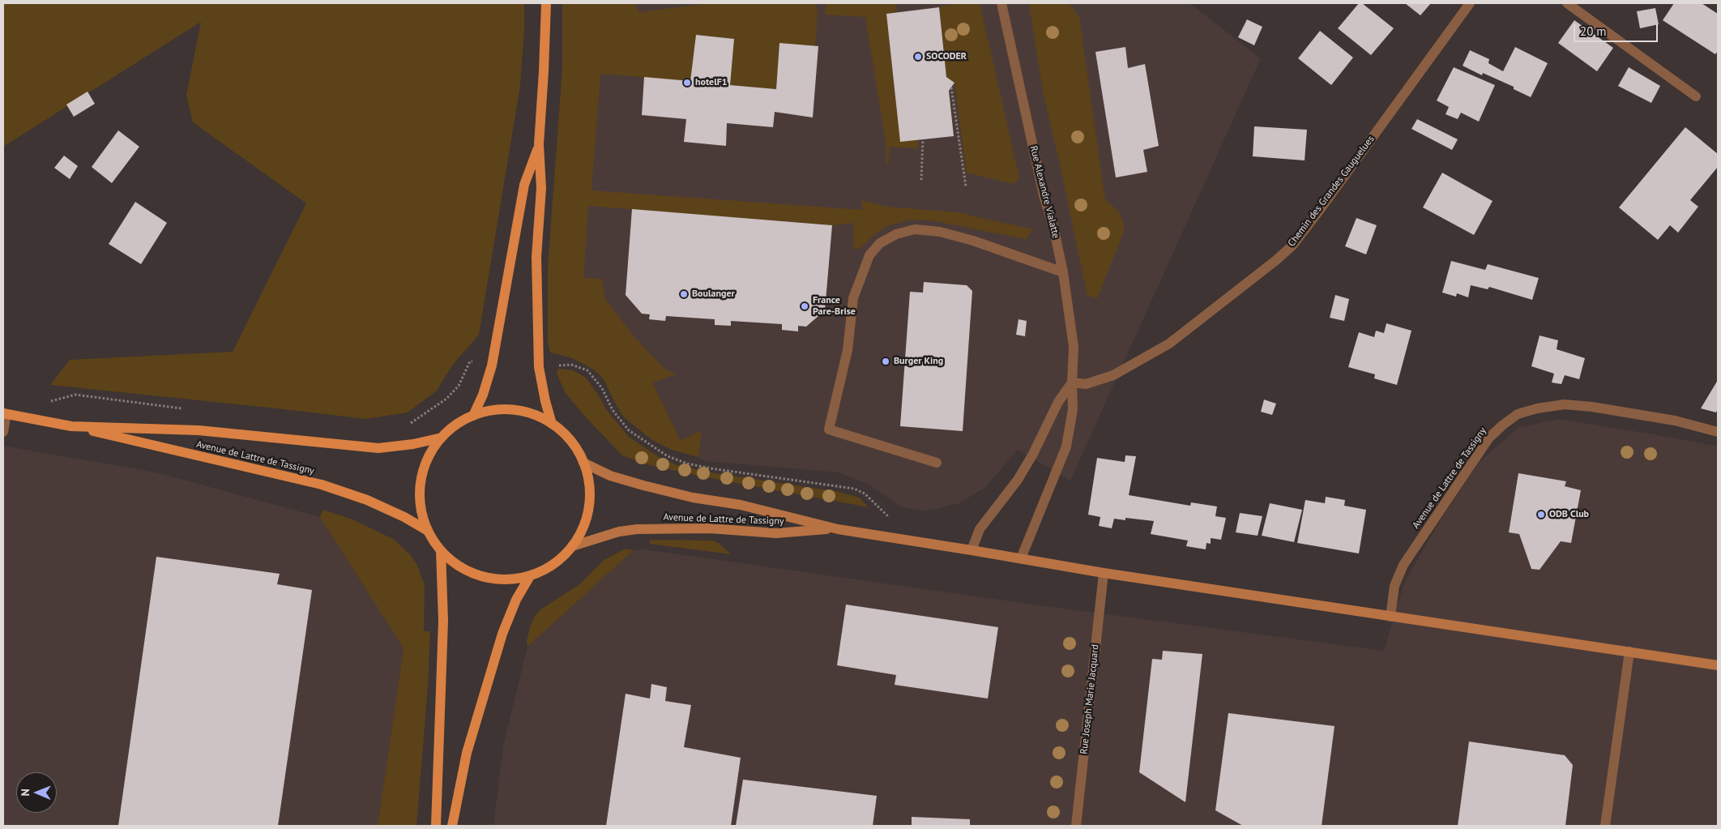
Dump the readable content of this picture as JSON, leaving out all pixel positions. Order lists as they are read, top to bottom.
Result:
{
  "streets": {
    "main road": ["Avenue de Lattre de Tassigny"],
    "street": ["Chemin des Grandes Gauguelues", "Rue Alexandre Vialatte", "Rue Joseph Marie Jacquard"]
  },
  "crossings": [
    ["Chemin des Grandes Gauguelues", "Rue Alexandre Vialatte"]
  ],
  "places": [
    "SOCODER",
    "hotelF1",
    "Boulanger",
    "France Pare-Brise",
    "Burger King",
    "ODB Club"
  ],
  "scale_bar": "20 m",
  "north": "left"
}
